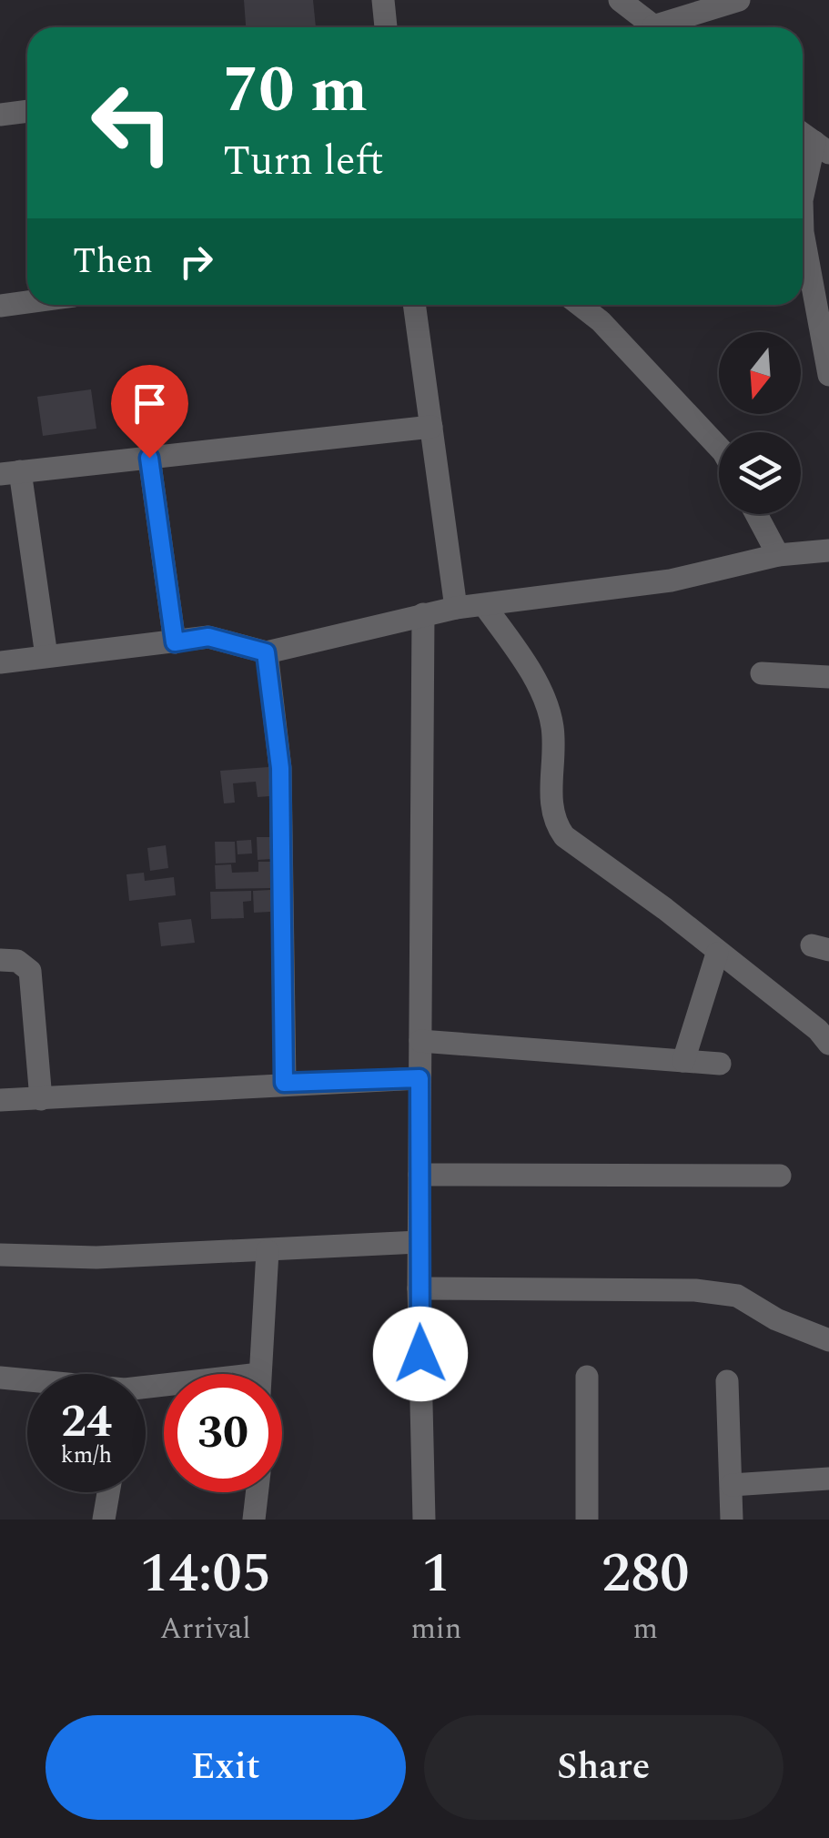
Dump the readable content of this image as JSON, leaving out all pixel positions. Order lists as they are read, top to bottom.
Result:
{
  "north": "bottom",
  "page": {
    "turn": ["70 m", "Turn left"],
    "then": "Then",
    "speed": "24 km/h",
    "limit": "30",
    "eta": [
      "14:05",
      "Arrival",
      "1",
      "min",
      "280",
      "m"
    ],
    "buttons": ["Exit", "Share"]
  }
}
